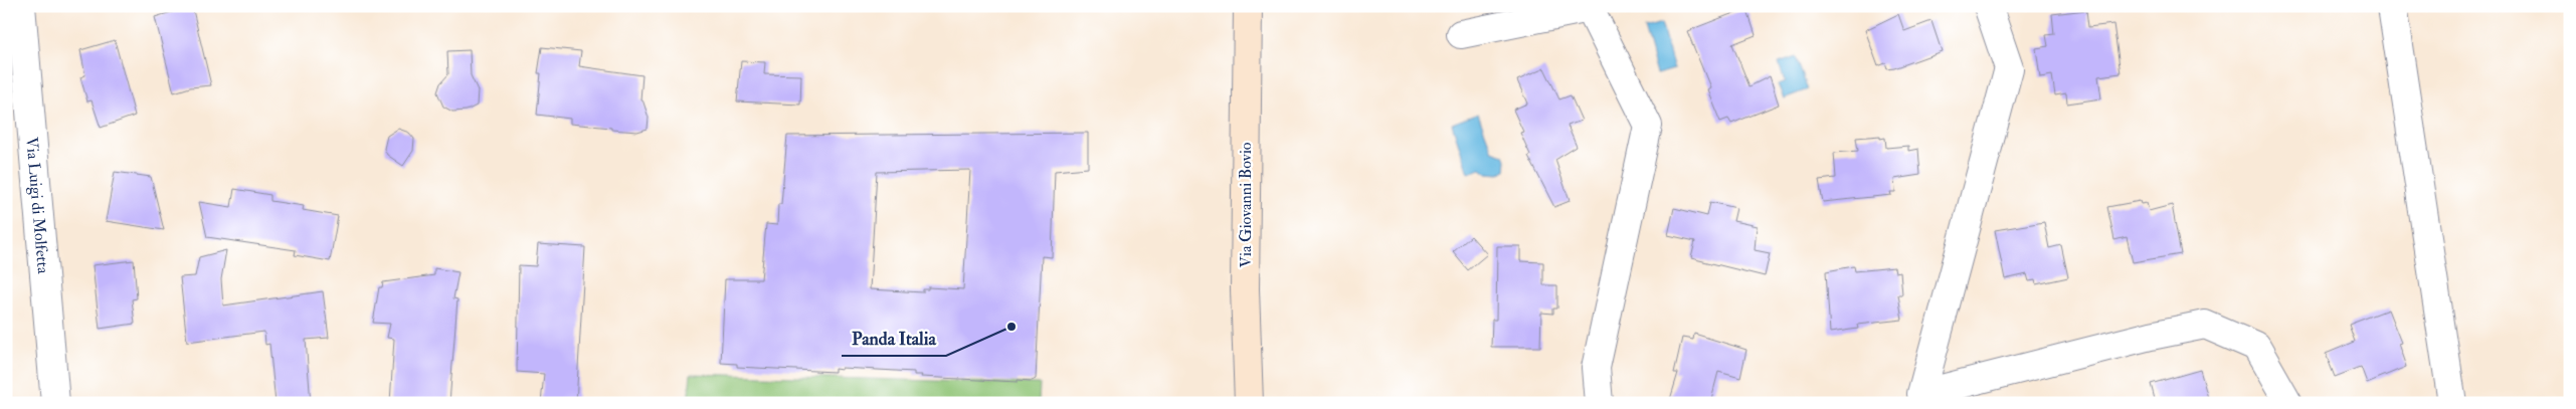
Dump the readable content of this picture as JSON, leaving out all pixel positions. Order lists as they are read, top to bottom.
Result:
{
  "streets": {
    "main road": ["Via Giovanni Bovio"],
    "street": ["Via Luigi di Molfetta"]
  },
  "places": ["Panda Italia"]
}
